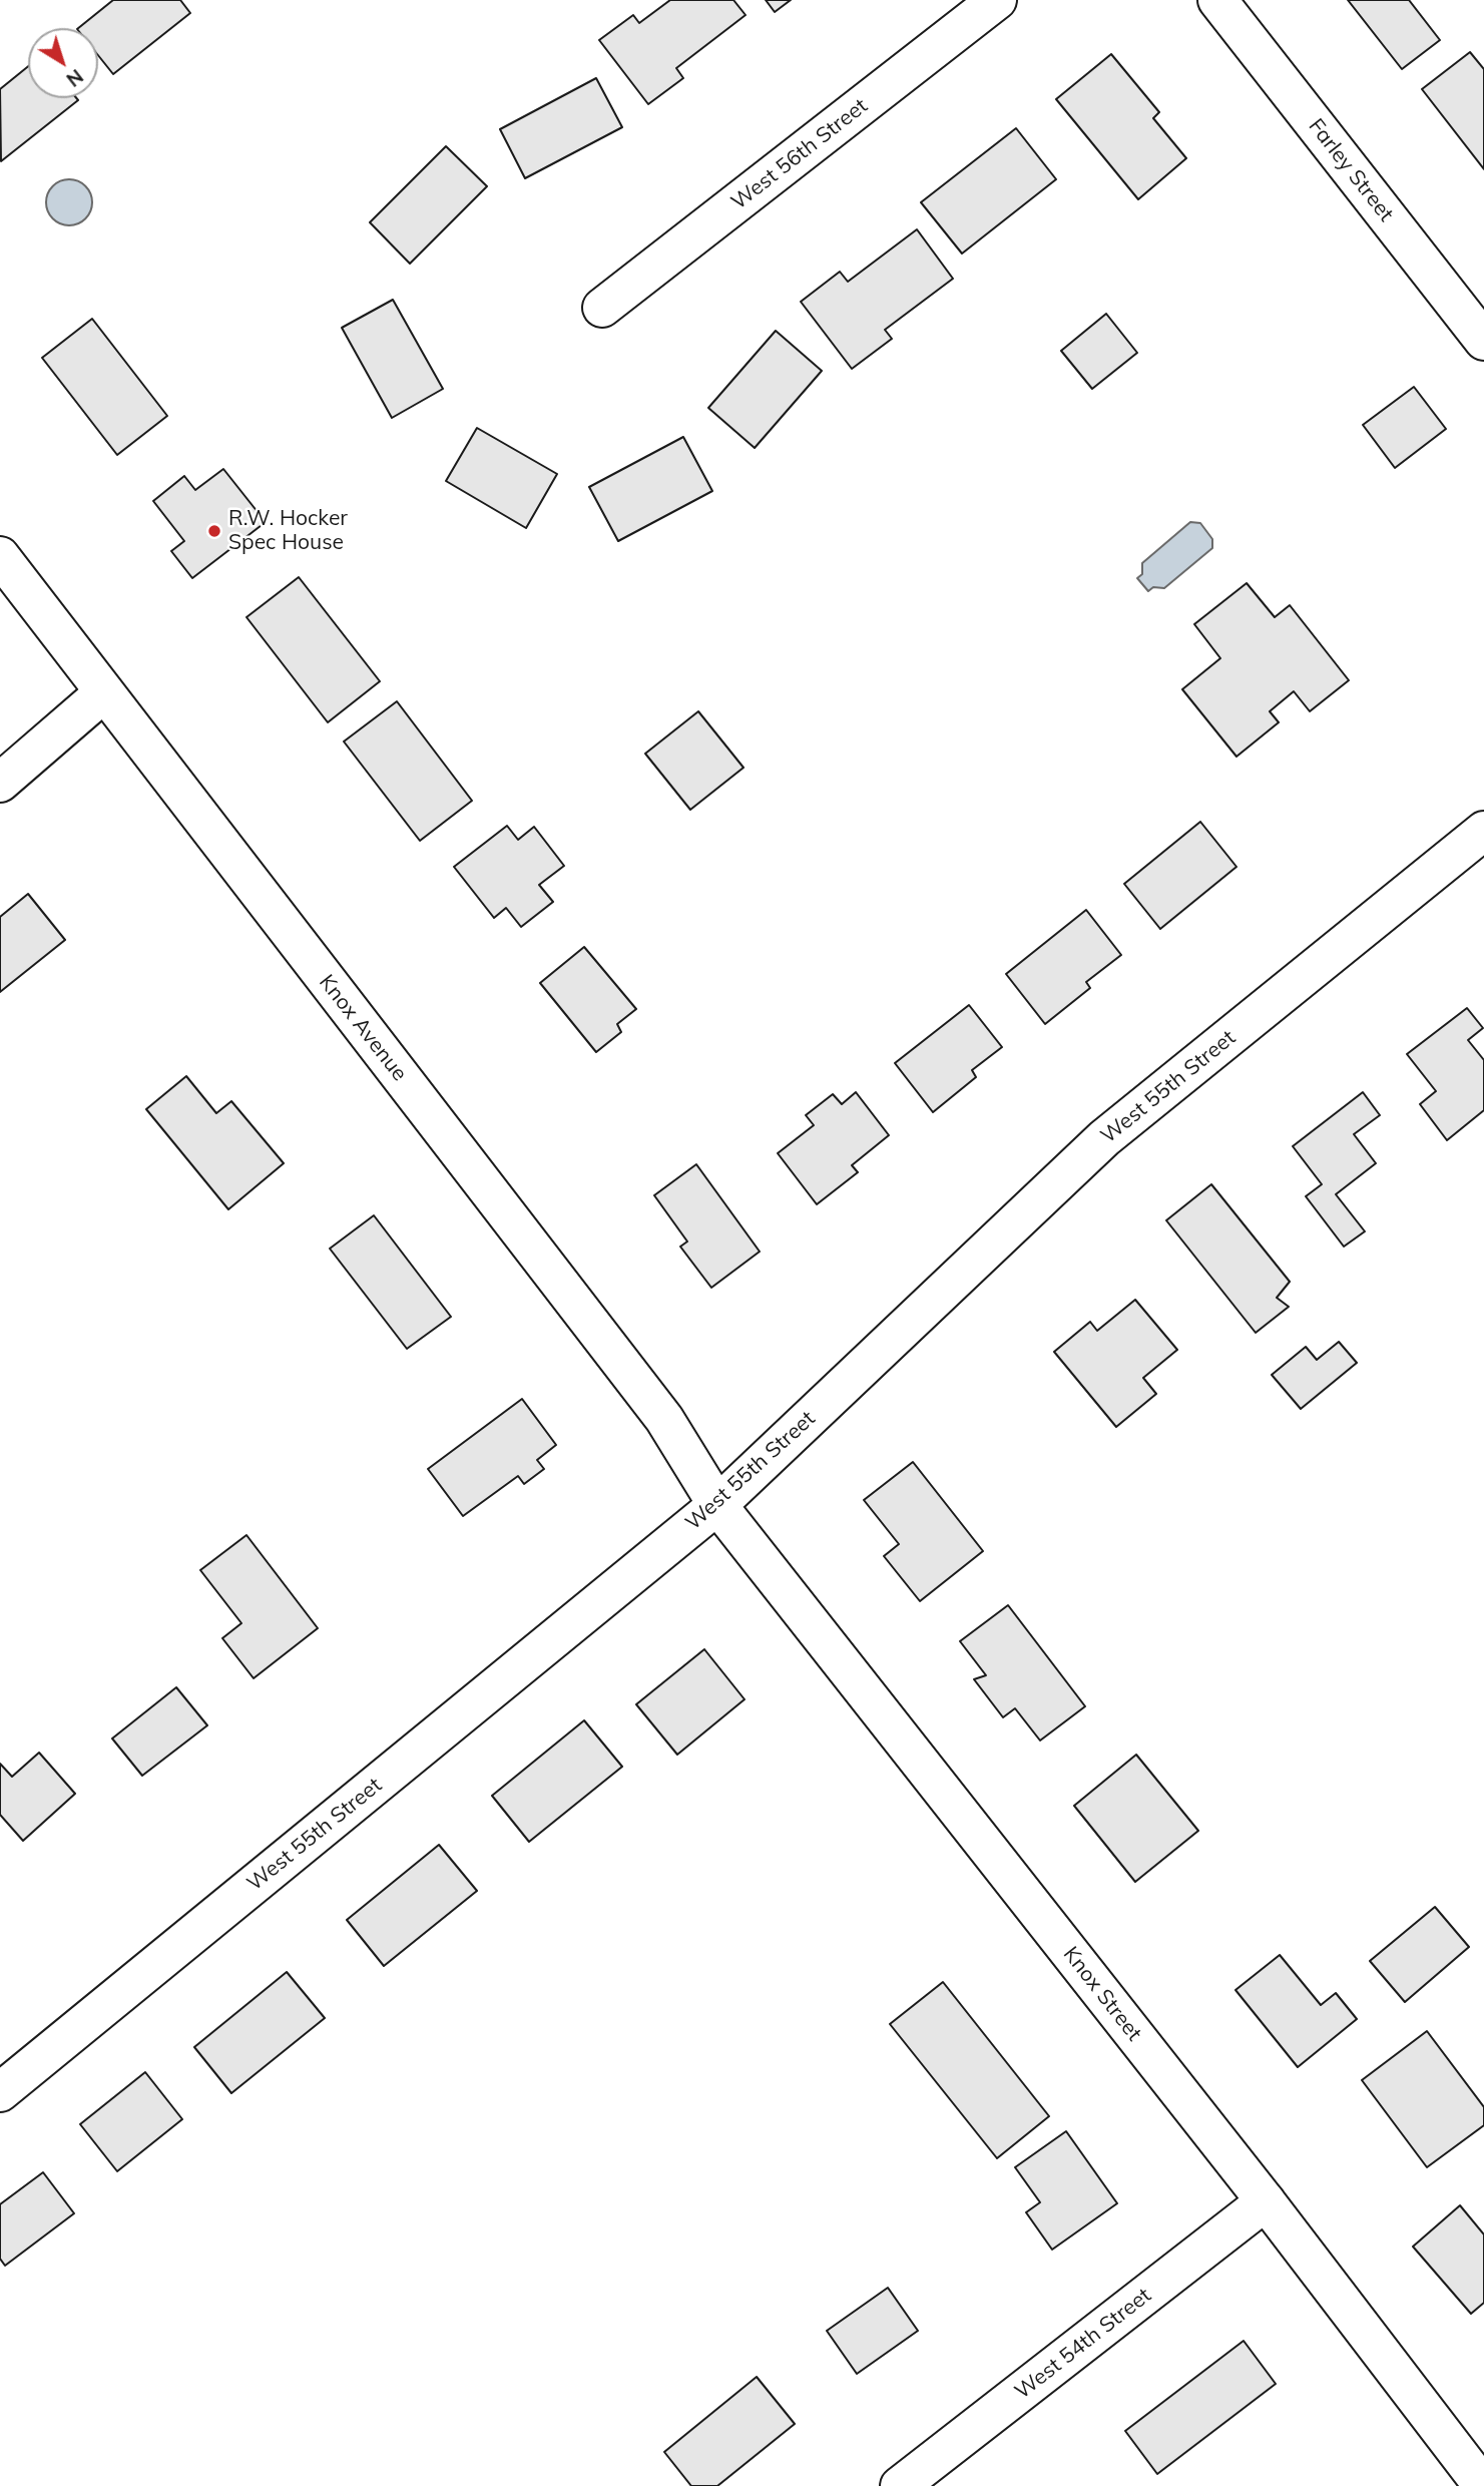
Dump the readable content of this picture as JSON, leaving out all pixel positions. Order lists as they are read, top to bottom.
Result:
{
  "streets": {
    "street": [
      "West 56th Street",
      "Farley Street",
      "Knox Avenue",
      "West 55th Street",
      "Knox Street",
      "West 54th Street"
    ]
  },
  "crossings": [
    ["Knox Avenue", "West 55th Street"],
    ["Knox Avenue", "Knox Street"],
    ["West 55th Street", "Knox Street"],
    ["Knox Street", "West 54th Street"]
  ],
  "places": ["R.W. Hocker Spec House"],
  "north": "bottom right"
}
